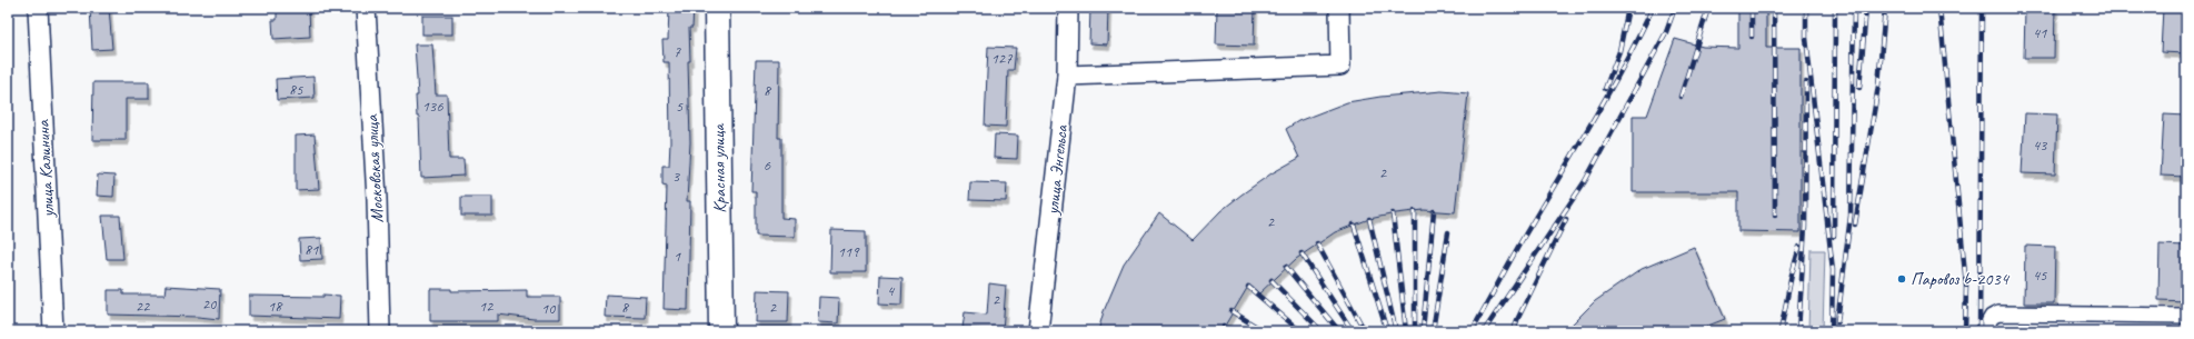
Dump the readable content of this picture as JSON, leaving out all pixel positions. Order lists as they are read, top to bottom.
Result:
{
  "streets": {
    "street": [
      "улица Калинина",
      "Московская улица",
      "Красная улица",
      "улица Энгельса"
    ]
  },
  "places": ["Паровоз b-2034"],
  "house_numbers": [
    "41",
    "7",
    "127",
    "85",
    "8",
    "136",
    "5",
    "43",
    "6",
    "2",
    "3",
    "2",
    "81",
    "119",
    "1",
    "45",
    "4",
    "2",
    "20",
    "22",
    "18",
    "12",
    "8",
    "2",
    "10"
  ]
}
